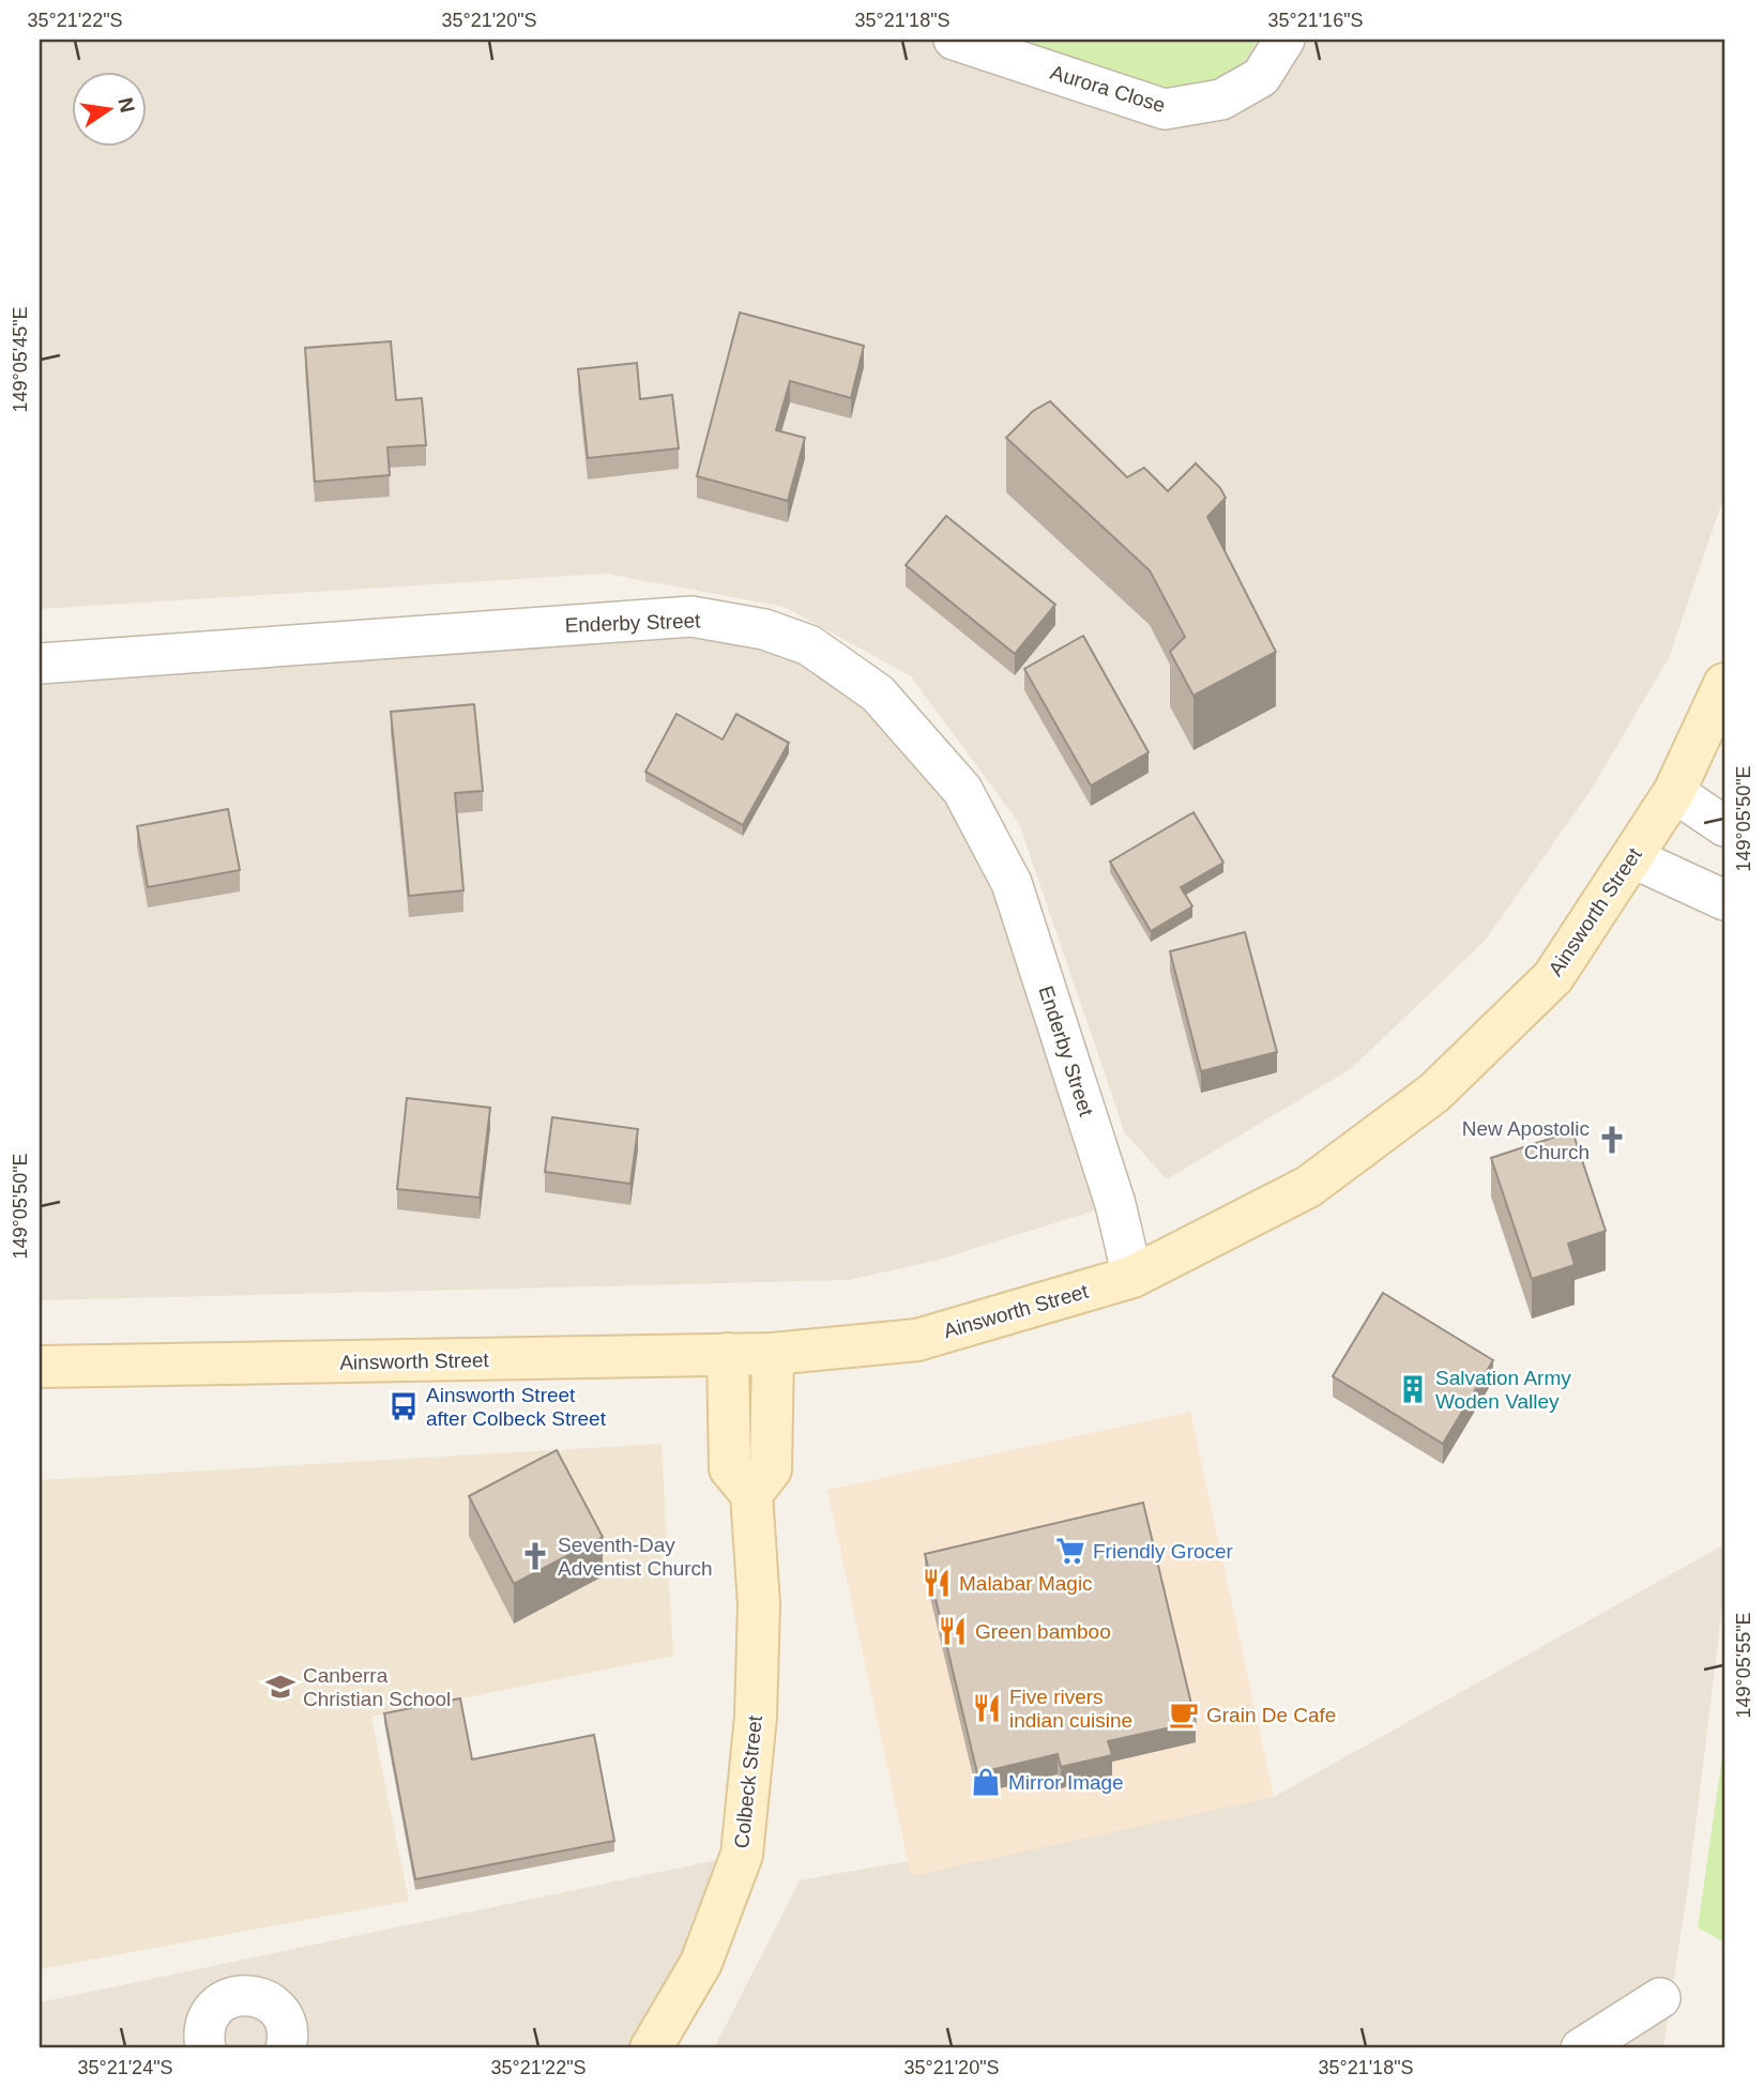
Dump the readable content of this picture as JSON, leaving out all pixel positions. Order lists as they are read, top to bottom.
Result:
{
  "streets": {
    "street": [
      "Aurora Close",
      "Enderby Street",
      "Ainsworth Street",
      "Colbeck Street"
    ]
  },
  "crossings": [
    ["Enderby Street", "Ainsworth Street"]
  ],
  "places": {
    "church": ["New Apostolic Church", "Seventh-Day Adventist Church"],
    "building": ["Salvation Army Woden Valley"],
    "bus stop": ["Ainsworth Street after Colbeck Street"],
    "supermarket": ["Friendly Grocer"],
    "restaurant": ["Malabar Magic", "Green bamboo", "Five rivers indian cuisine"],
    "school or university": ["Canberra Christian School"],
    "cafe": ["Grain De Cafe"],
    "shop": ["Mirror Image"]
  },
  "north": "right",
  "coordinates": [
    "35°21'22\"S",
    "35°21'20\"S",
    "35°21'18\"S",
    "35°21'16\"S",
    "149°05'45\"E",
    "149°05'50\"E",
    "149°05'55\"E",
    "35°21'24\"S"
  ]
}
